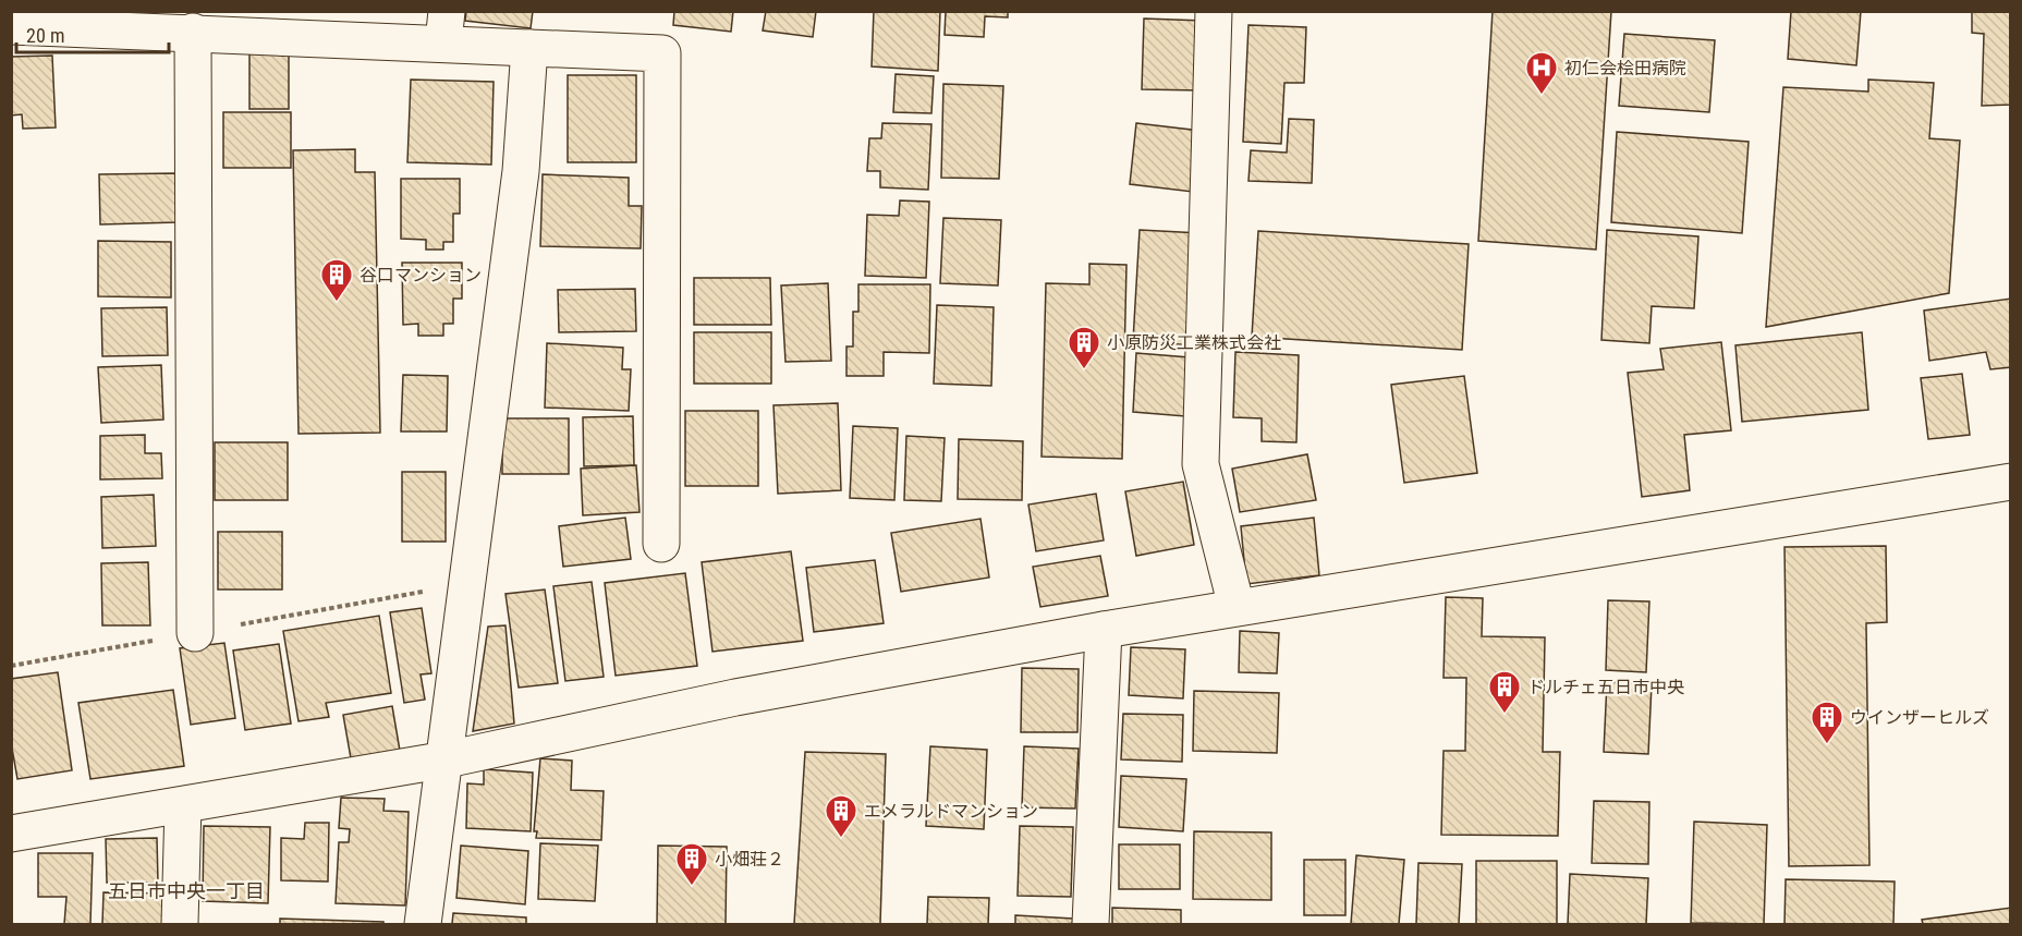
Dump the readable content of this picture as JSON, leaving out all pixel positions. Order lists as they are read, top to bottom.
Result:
{
  "districts": ["五日市中央一丁目"],
  "places": {
    "hospital": ["初仁会桧田病院"],
    "building": [
      "谷口マンション",
      "小原防災工業株式会社",
      "ドルチェ五日市中央",
      "ウインザーヒルズ",
      "エメラルドマンション",
      "小畑荘２"
    ]
  },
  "scale_bar": "20 m"
}
